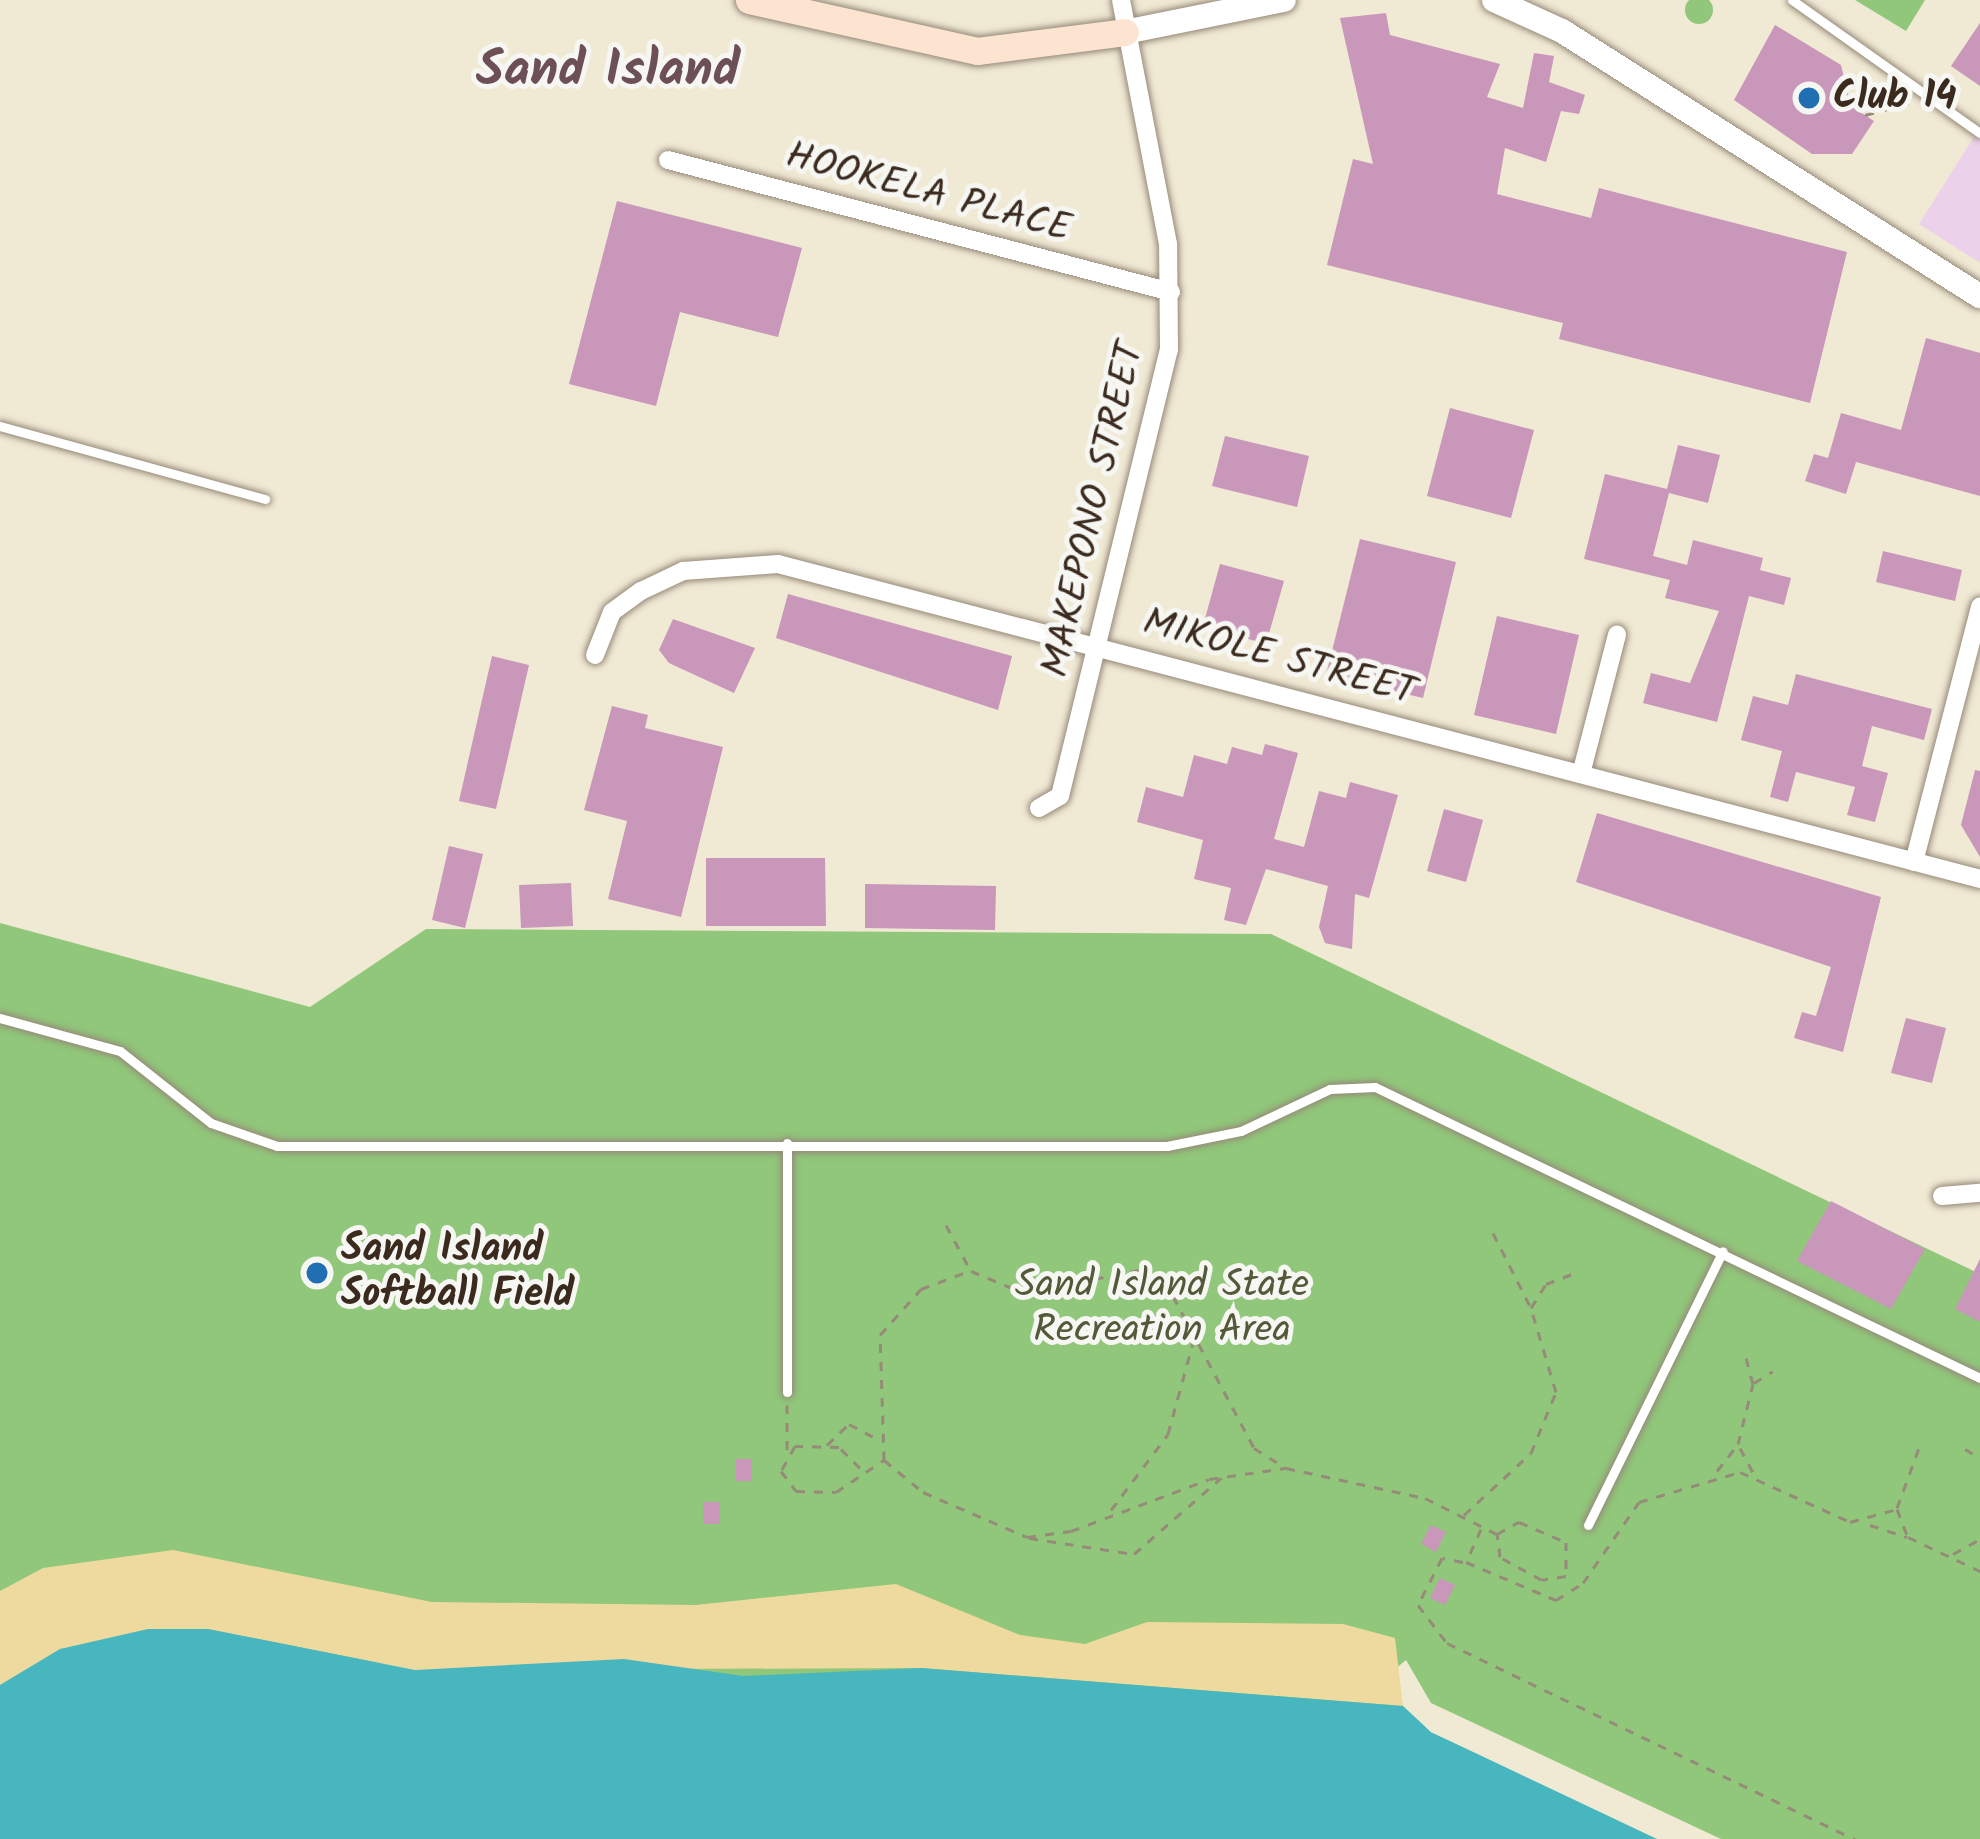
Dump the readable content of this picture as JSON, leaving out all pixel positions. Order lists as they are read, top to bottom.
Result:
{
  "streets": {
    "street": ["HOOKELA PLACE", "MAKEPONO STREET", "MIKOLE STREET"]
  },
  "crossings": [
    ["HOOKELA PLACE", "MAKEPONO STREET"],
    ["MAKEPONO STREET", "MIKOLE STREET"]
  ],
  "districts": ["Sand Island"],
  "parks": ["Sand Island State Recreation Area"],
  "places": ["Club 14", "Sand Island Softball Field"]
}
